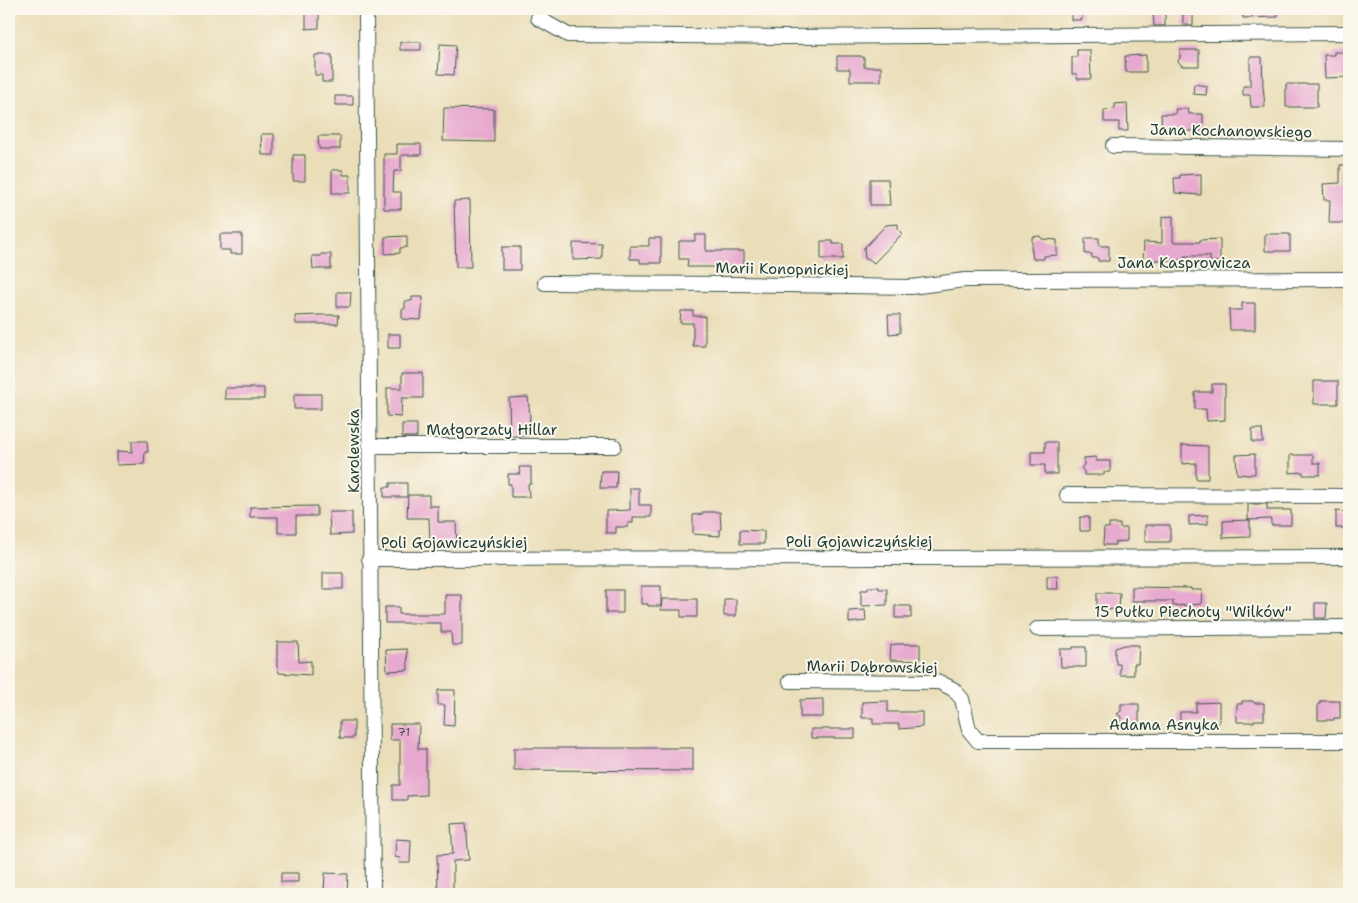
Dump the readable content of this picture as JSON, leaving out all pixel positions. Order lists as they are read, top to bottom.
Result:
{
  "streets": {
    "street": [
      "Jana Kochanowskiego",
      "Jana Kasprowicza",
      "Marii Konopnickiej",
      "Małgorzaty Hillar",
      "Karolewska",
      "Poli Gojawiczyńskiej",
      "15 Pułku Piechoty \"Wilków\"",
      "Marii Dąbrowskiej",
      "Adama Asnyka"
    ]
  },
  "crossings": [
    ["Jana Kasprowicza", "Marii Konopnickiej"],
    ["Małgorzaty Hillar", "Karolewska"],
    ["Karolewska", "Poli Gojawiczyńskiej"],
    ["Marii Dąbrowskiej", "Adama Asnyka"]
  ],
  "house_numbers": ["71"]
}
